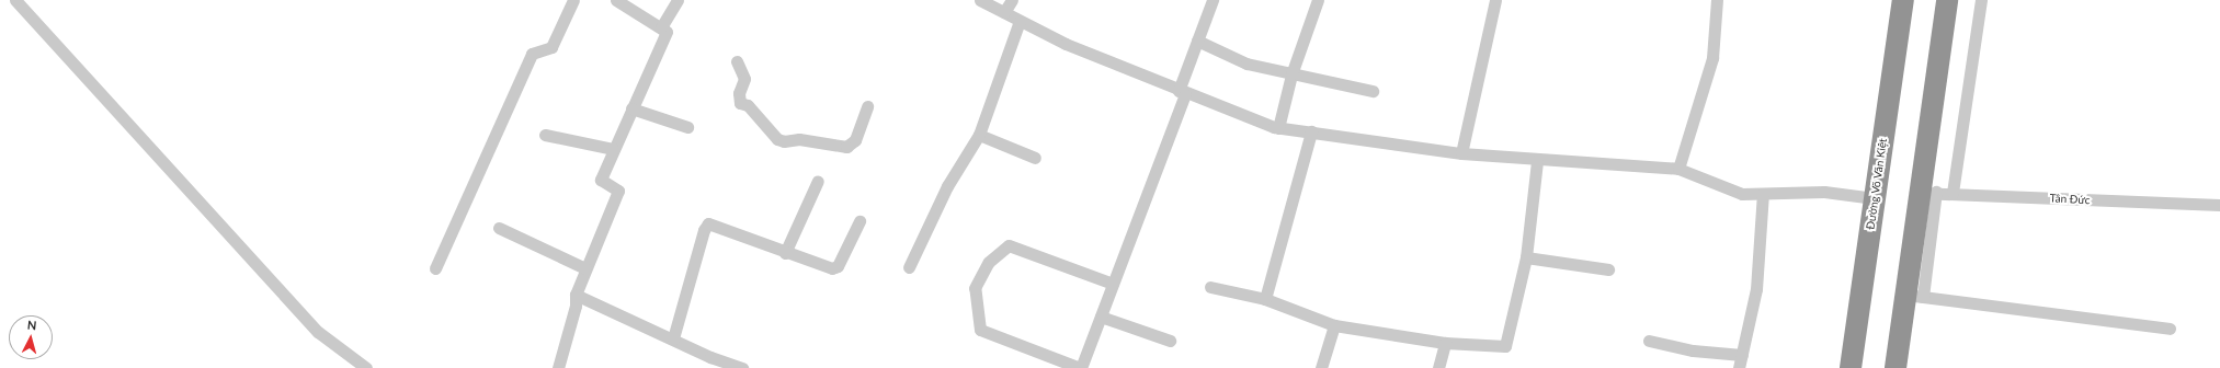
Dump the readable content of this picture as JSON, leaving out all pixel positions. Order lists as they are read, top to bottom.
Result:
{
  "streets": {
    "highway": ["Đường Võ Văn Kiệt"],
    "street": ["Tân Đức"]
  },
  "north": "top"
}
